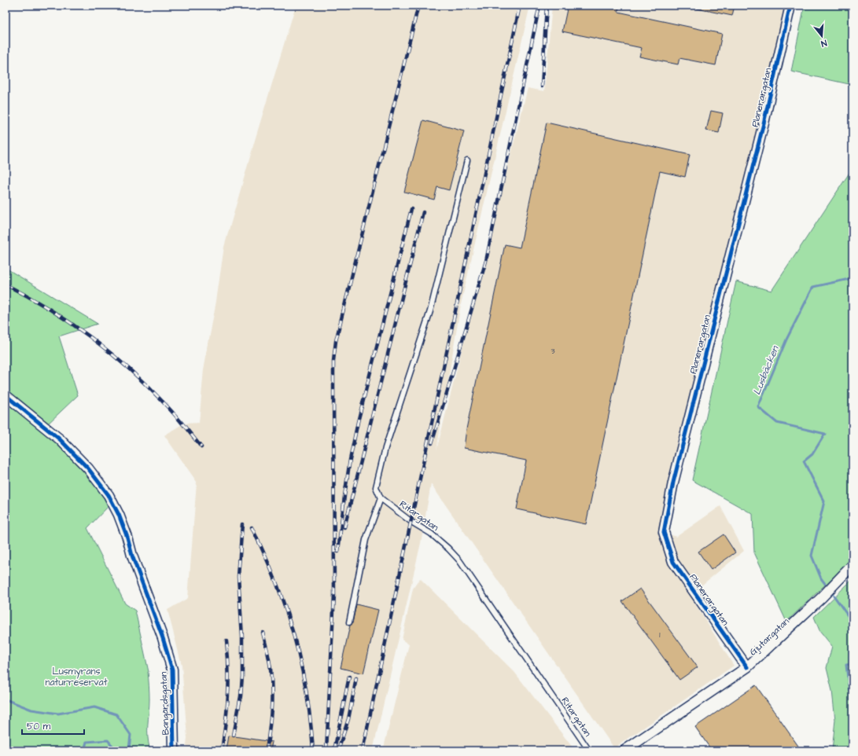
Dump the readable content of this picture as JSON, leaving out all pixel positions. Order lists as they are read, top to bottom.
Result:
{
  "streets": {
    "street": ["Planerargatan", "Gjutargatan", "Bangårdsgatan"],
    "lane": ["Ritargatan"]
  },
  "crossings": [
    ["Planerargatan", "Gjutargatan"]
  ],
  "water": ["Lusbäcken"],
  "parks": ["Lusmyrans naturreservat"],
  "house_numbers": ["3", "1"],
  "scale_bar": "50 m",
  "north": "bottom"
}
